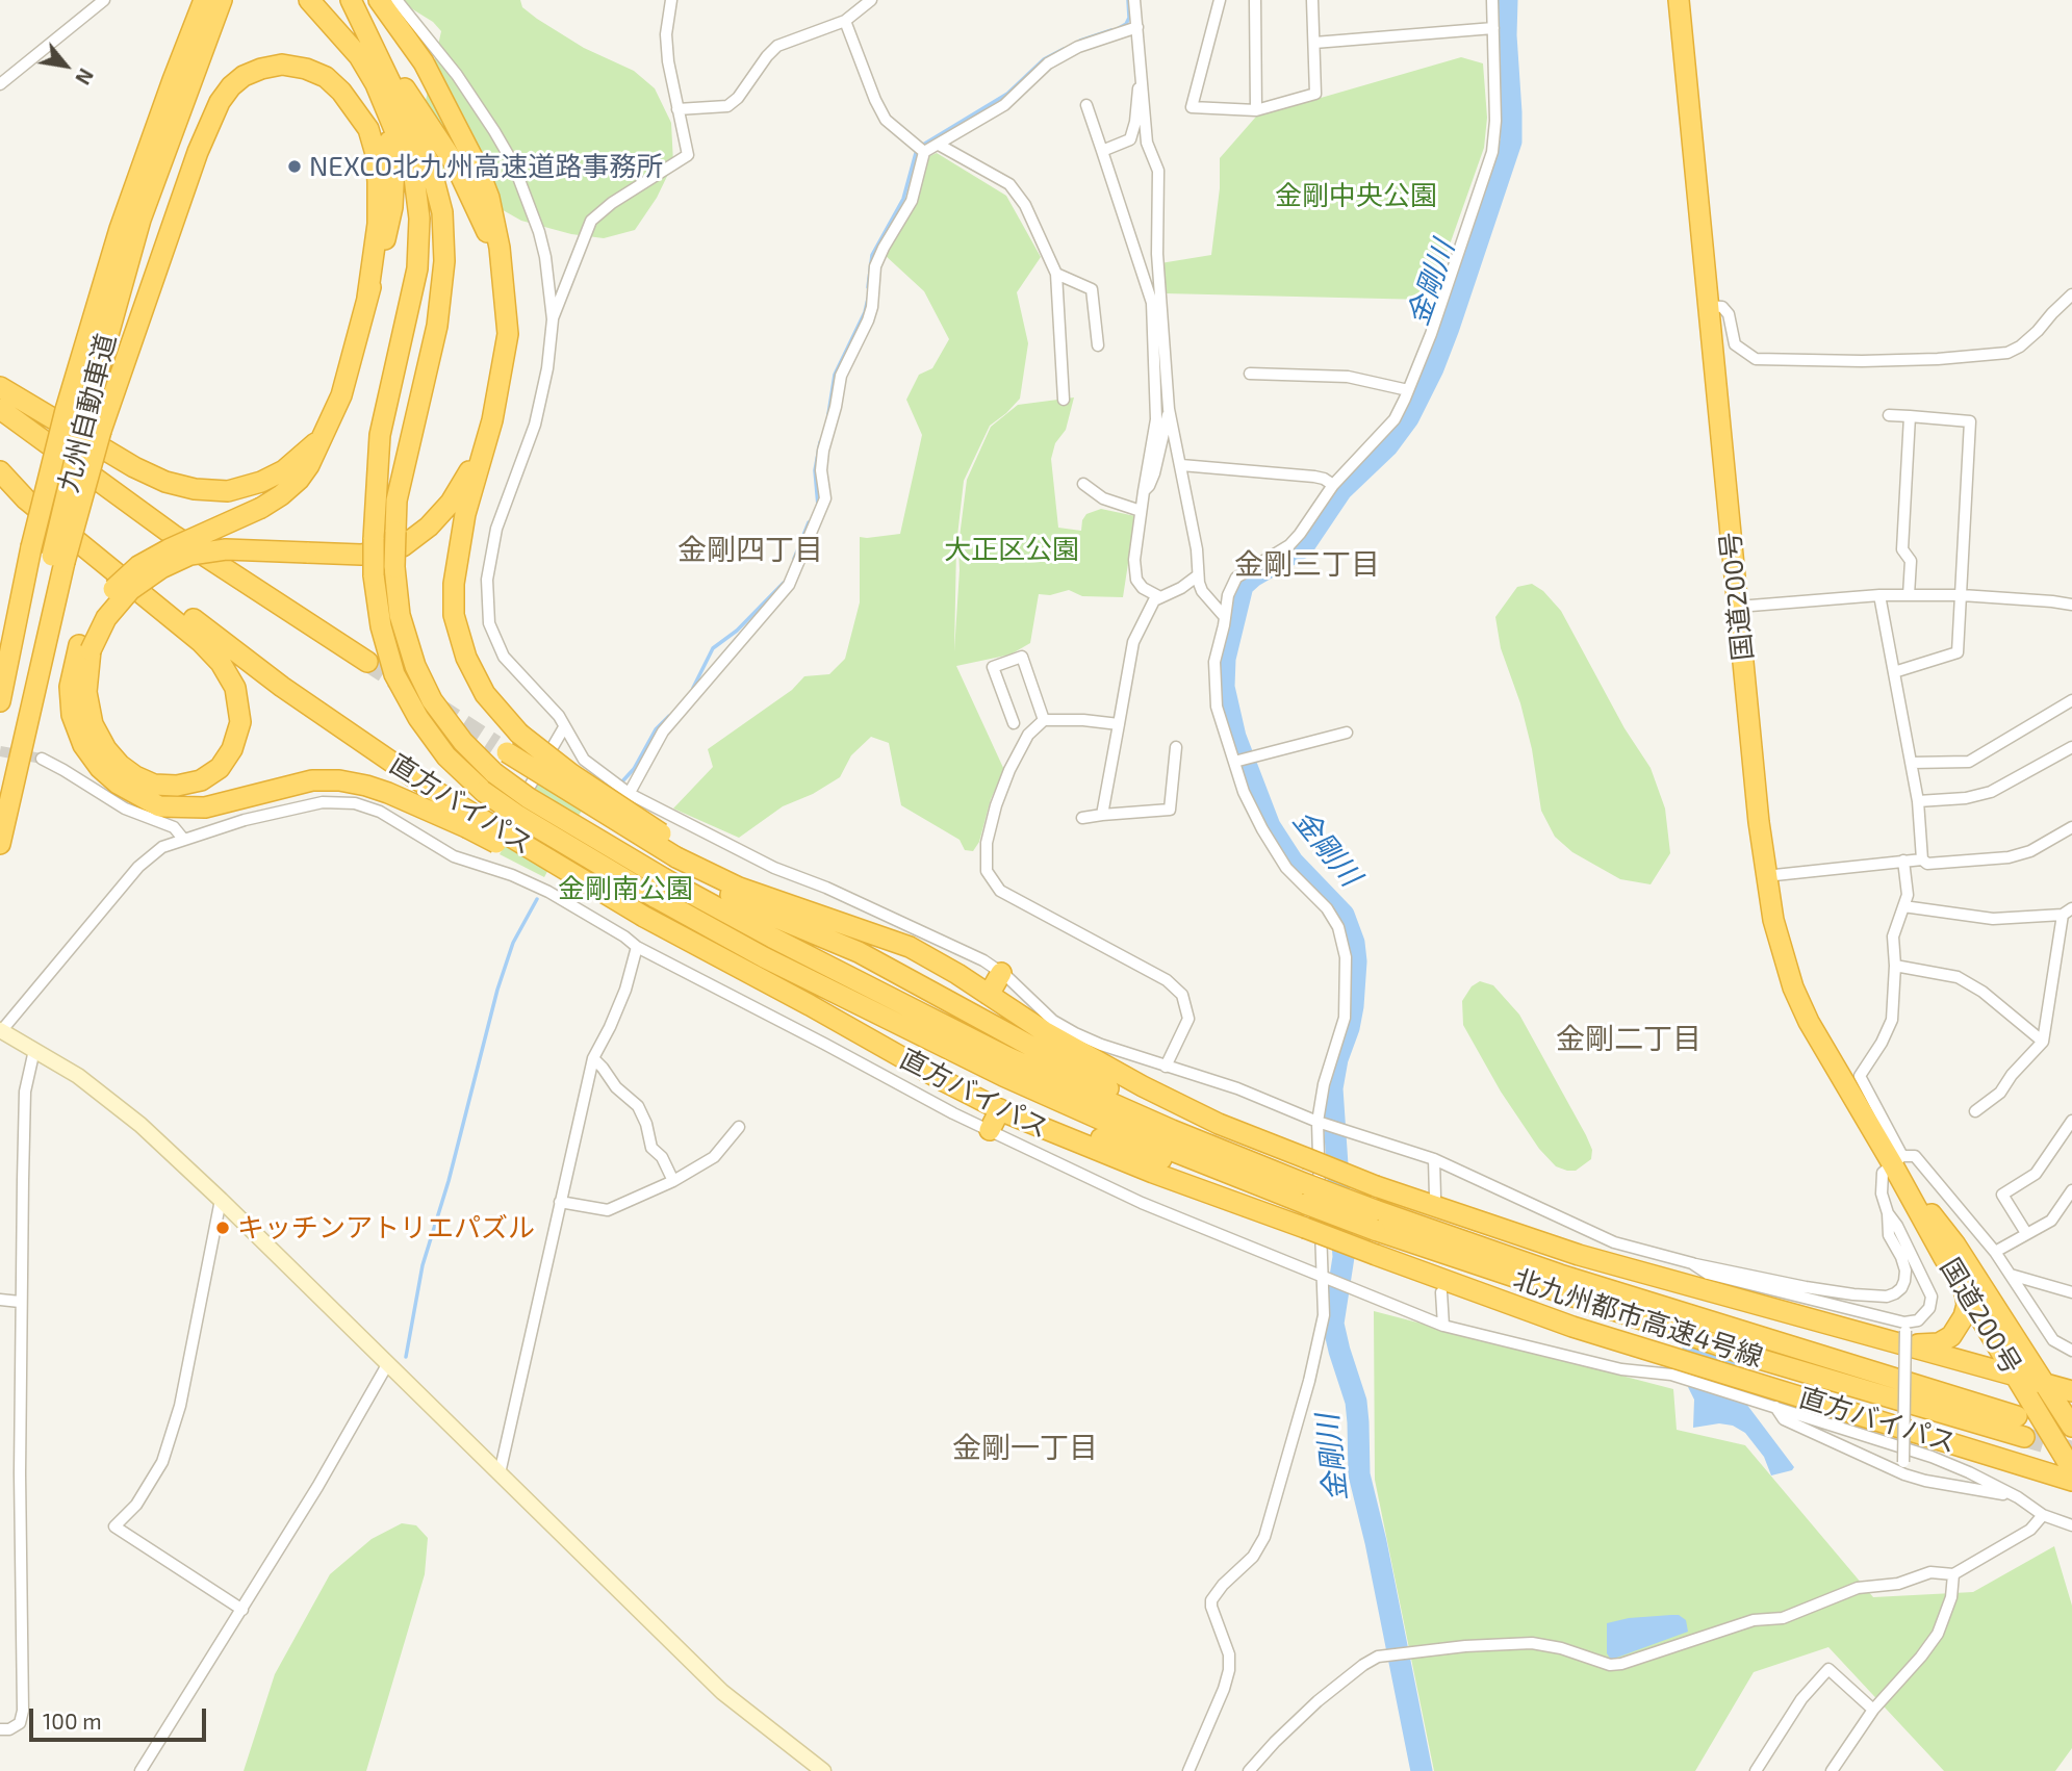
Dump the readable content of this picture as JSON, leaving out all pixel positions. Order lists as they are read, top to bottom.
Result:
{
  "streets": {
    "highway": [
      "九州自動車道",
      "国道200号",
      "直方バイパス",
      "北九州都市高速4号線"
    ]
  },
  "districts": [
    "金剛四丁目",
    "金剛三丁目",
    "金剛二丁目",
    "金剛一丁目"
  ],
  "water": ["金剛川"],
  "parks": ["金剛中央公園", "大正区公園", "金剛南公園"],
  "places": ["NEXCO北九州高速道路事務所", "キッチンアトリエパズル"],
  "scale_bar": "100 m",
  "north": "bottom right"
}
